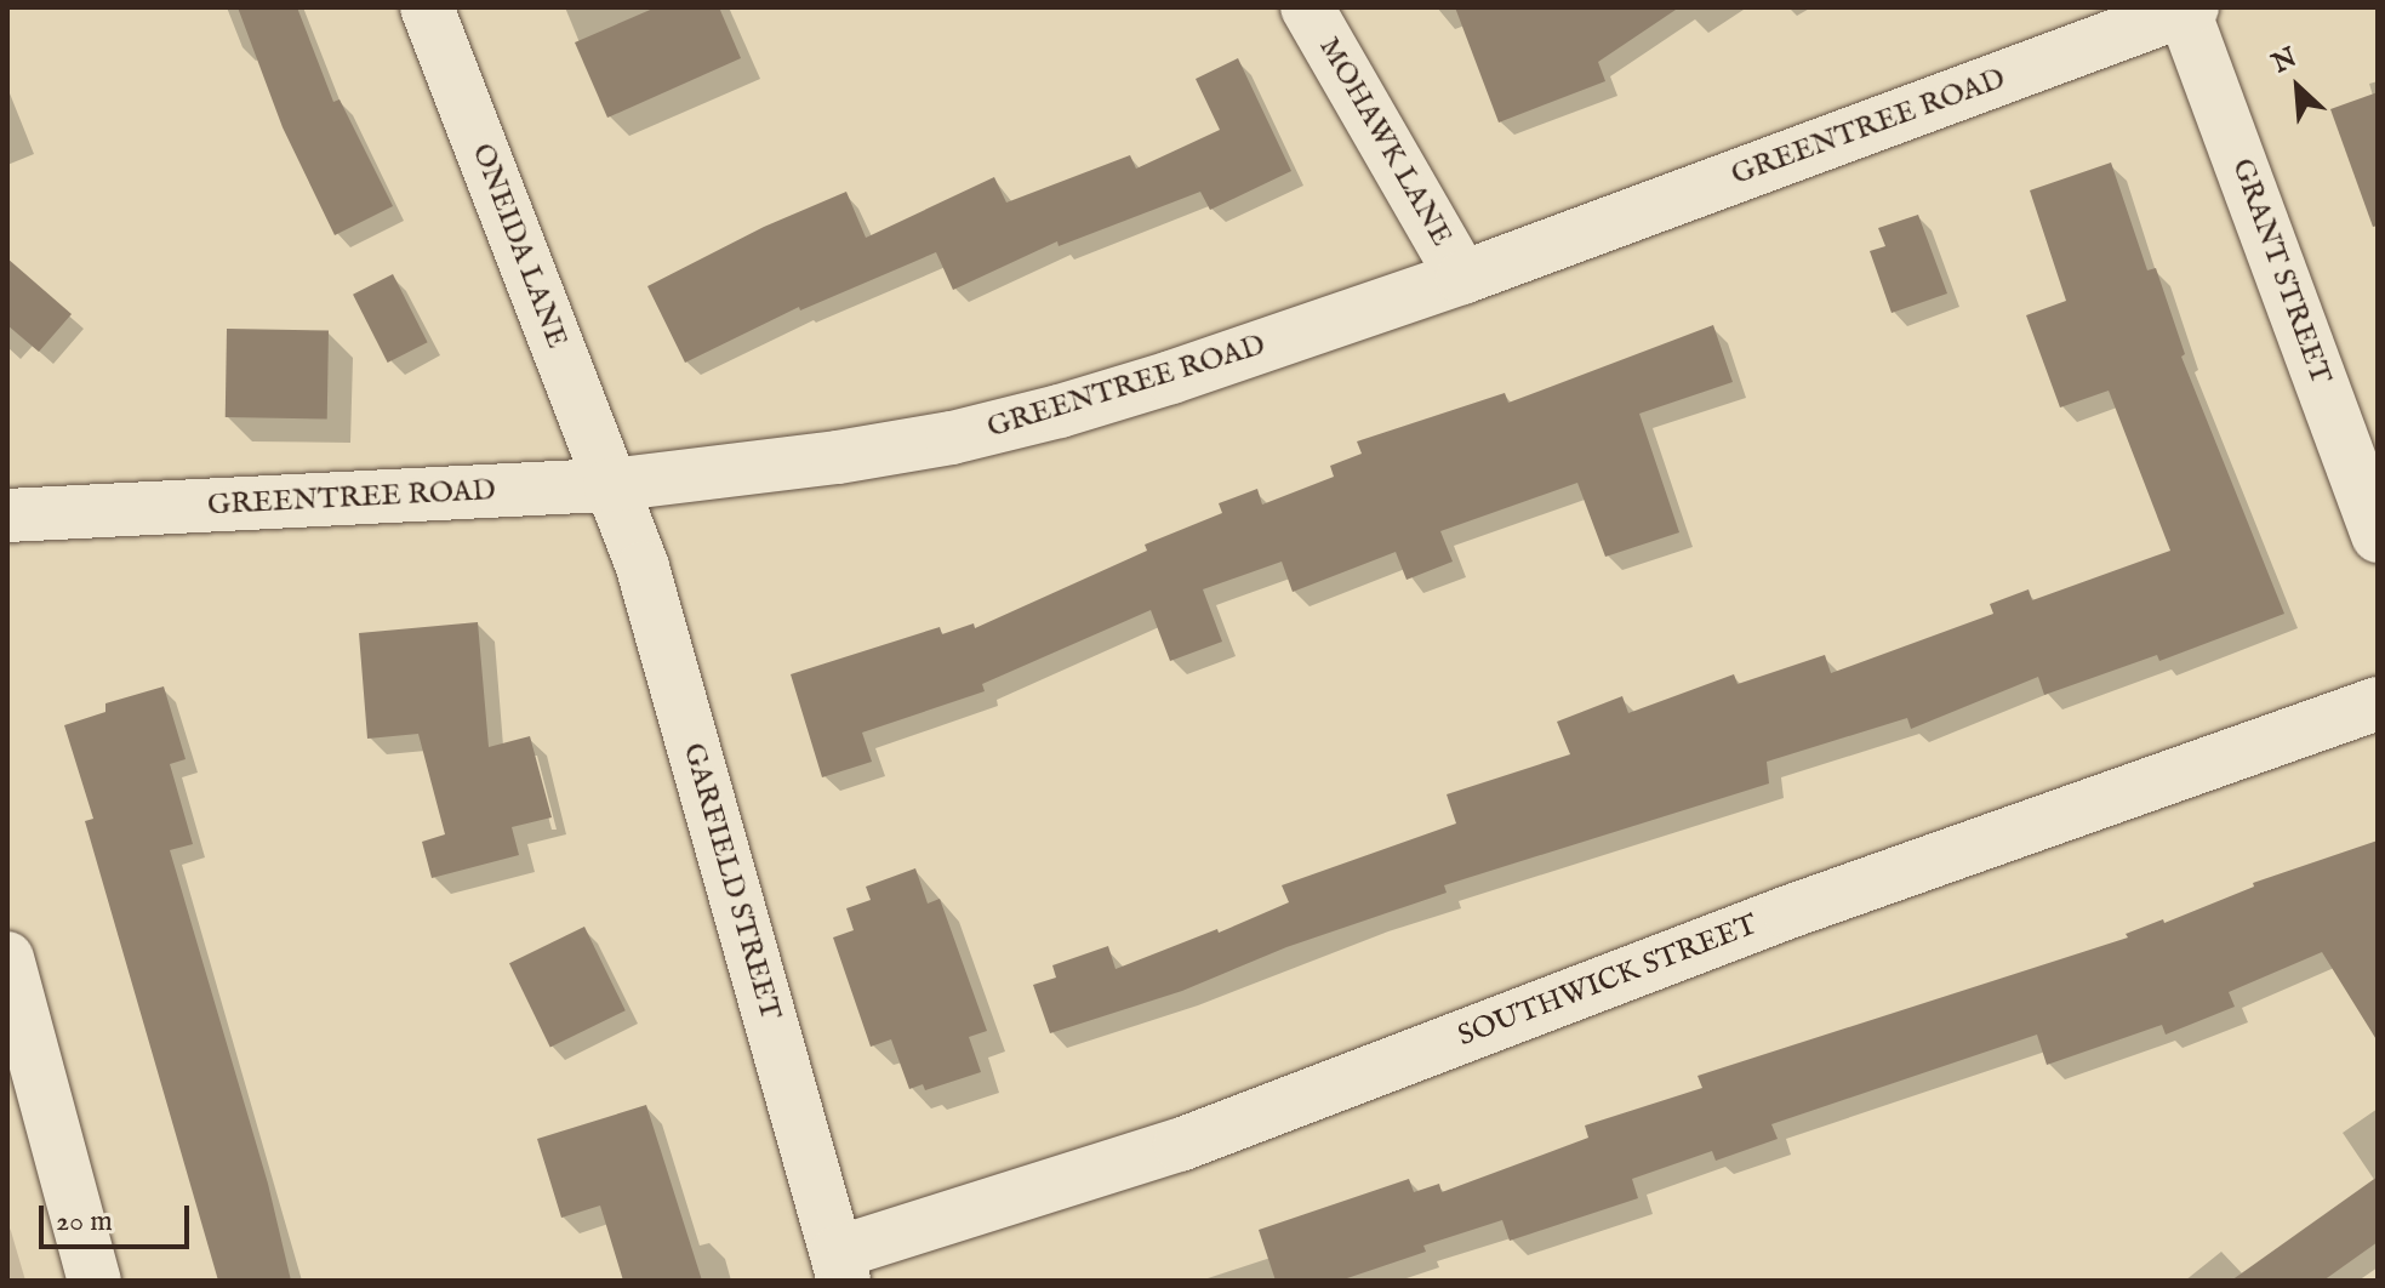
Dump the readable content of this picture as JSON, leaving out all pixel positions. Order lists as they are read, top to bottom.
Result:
{
  "streets": {
    "street": [
      "GREENTREE ROAD",
      "MOHAWK LANE",
      "ONEIDA LANE",
      "GRANT STREET",
      "GARFIELD STREET",
      "SOUTHWICK STREET"
    ]
  },
  "crossings": [
    ["GREENTREE ROAD", "MOHAWK LANE"],
    ["GREENTREE ROAD", "ONEIDA LANE"],
    ["GREENTREE ROAD", "GRANT STREET"],
    ["GREENTREE ROAD", "GARFIELD STREET"],
    ["ONEIDA LANE", "GARFIELD STREET"],
    ["GARFIELD STREET", "SOUTHWICK STREET"]
  ],
  "scale_bar": "20 m",
  "north": "top left"
}
